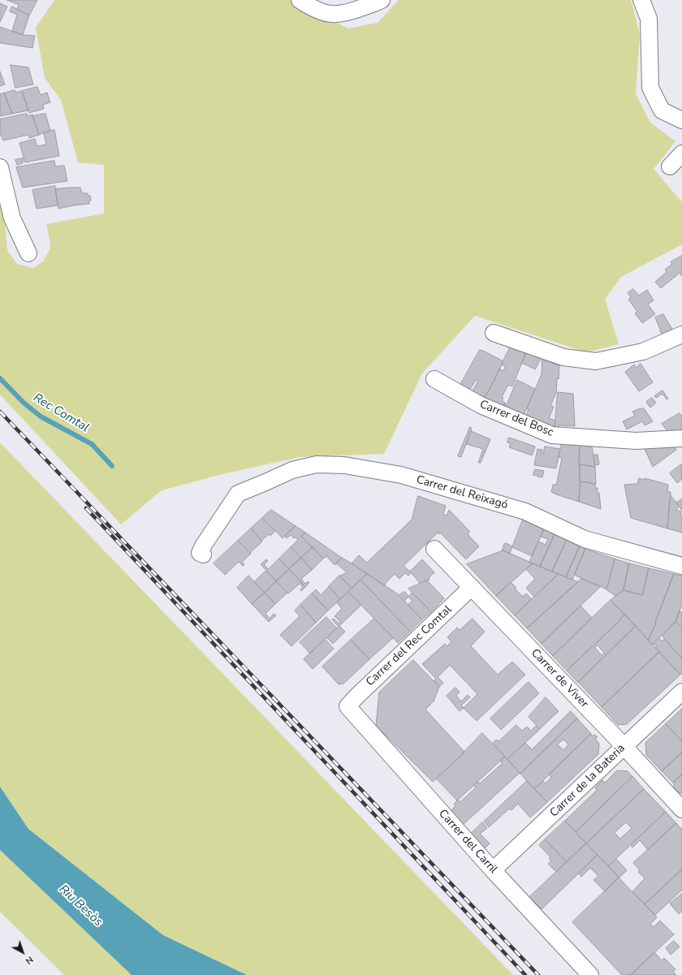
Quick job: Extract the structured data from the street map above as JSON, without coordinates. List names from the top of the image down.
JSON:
{
  "streets": {
    "street": [
      "Carrer del Bosc",
      "Carrer del Reixagó",
      "Carrer del Rec Comtal",
      "Carrer de Viver",
      "Carrer de la Bateria",
      "Carrer del Carril"
    ]
  },
  "crossings": [
    ["Carrer del Rec Comtal", "Carrer de Viver"],
    ["Carrer del Rec Comtal", "Carrer del Carril"],
    ["Carrer de Viver", "Carrer de la Bateria"],
    ["Carrer de la Bateria", "Carrer del Carril"]
  ],
  "water": ["Rec Comtal", "Riu Besòs"],
  "north": "bottom right"
}
